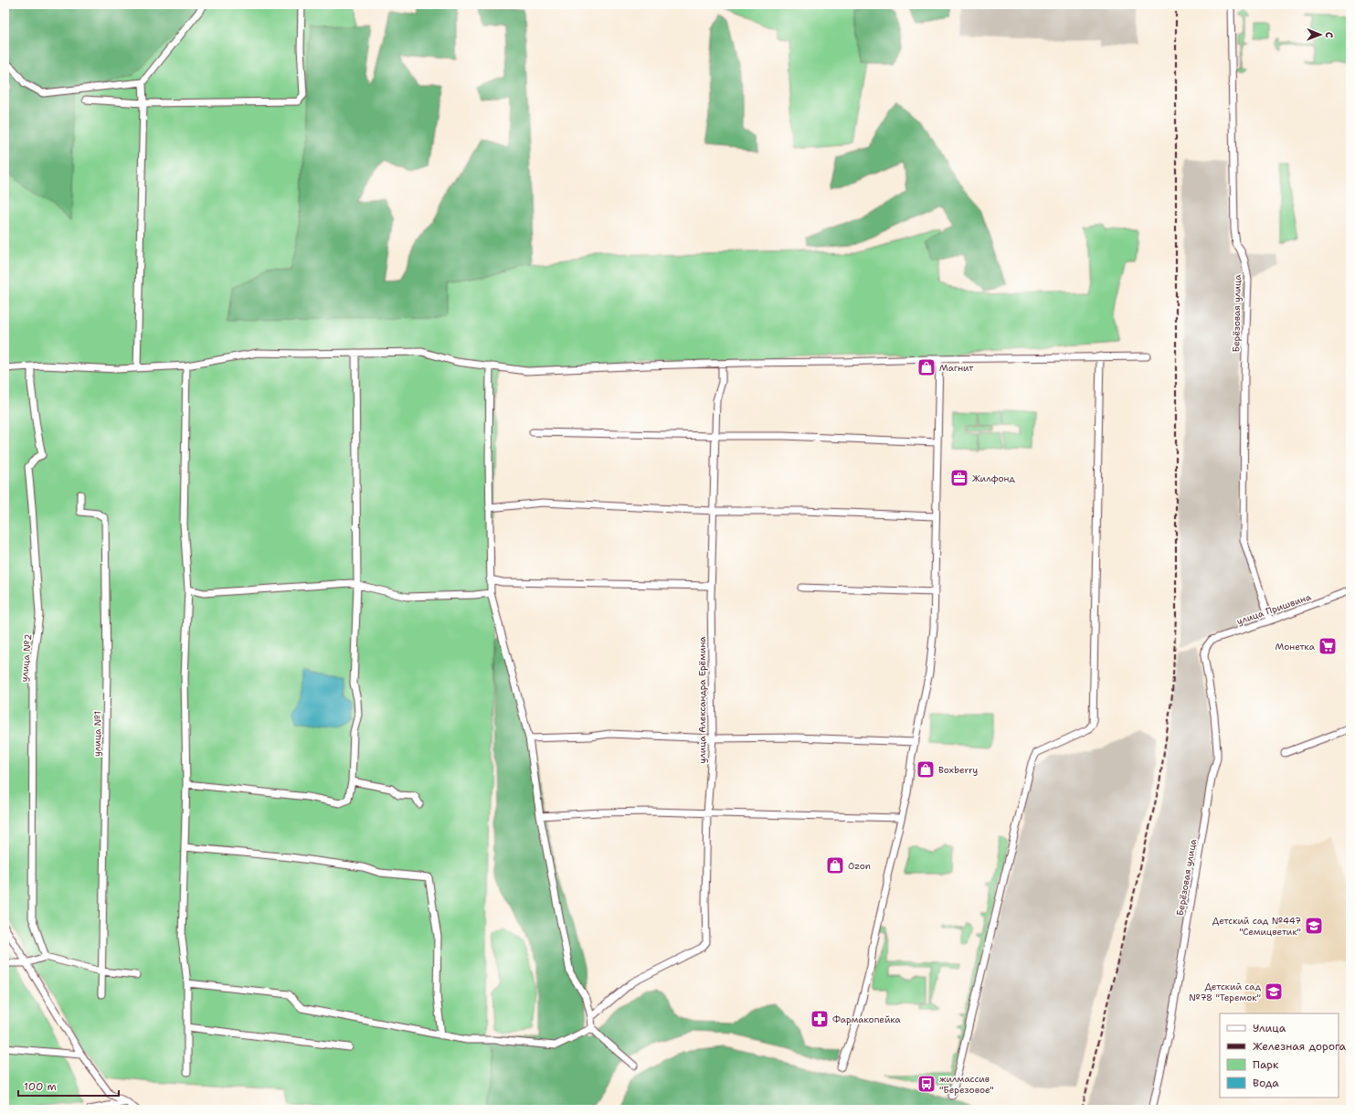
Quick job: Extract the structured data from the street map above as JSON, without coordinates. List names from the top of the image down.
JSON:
{
  "streets": {
    "street": [
      "Берёзовая улица",
      "улица Пришвина",
      "улица №2",
      "улица Александра Ерёмина",
      "улица №1"
    ]
  },
  "crossings": [
    ["Берёзовая улица", "улица Пришвина"]
  ],
  "places": {
    "shop": ["Магнит", "Boxberry", "Ozon"],
    "office": ["Жилфонд"],
    "supermarket": ["Монетка"],
    "school or university": ["Детский сад №447 \"Семицветик\"", "Детский сад №78 \"Теремок\""],
    "pharmacy": ["Фармакопейка"],
    "bus stop": ["жилмассив \"Березовое\""]
  },
  "legend": [
    "Улица",
    "Железная дорога",
    "Парк",
    "Вода"
  ],
  "scale_bar": "100 m",
  "north": "right"
}
